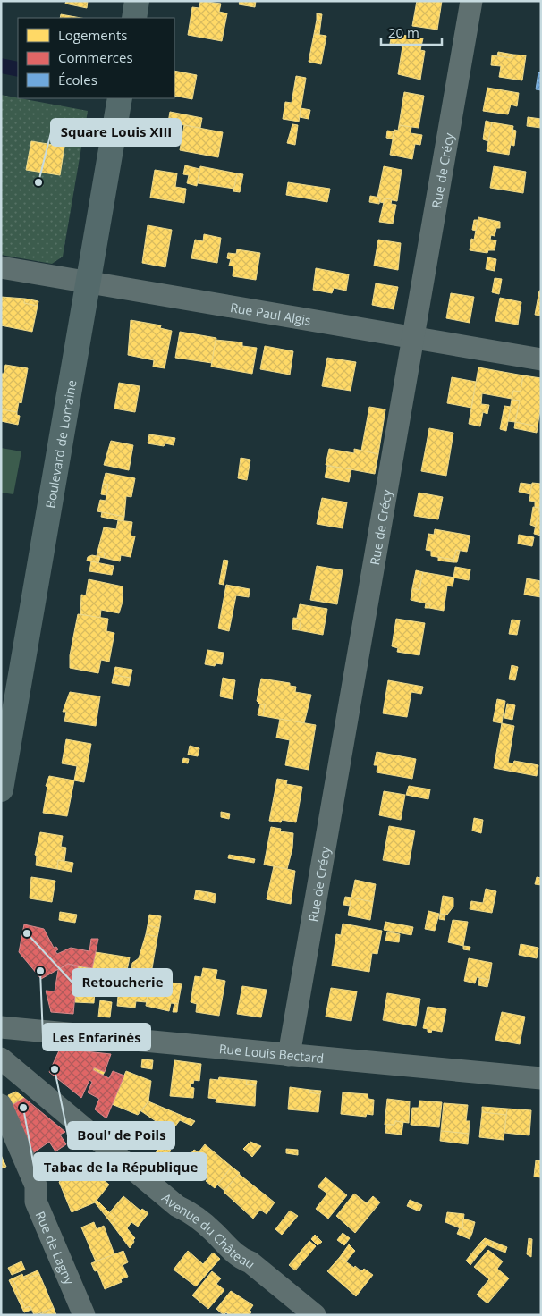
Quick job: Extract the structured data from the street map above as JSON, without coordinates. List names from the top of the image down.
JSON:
{
  "streets": {
    "main road": ["Boulevard de Lorraine"],
    "street": [
      "Rue de Crécy",
      "Rue Paul Algis",
      "Rue Louis Bectard",
      "Avenue du Château",
      "Rue de Lagny"
    ]
  },
  "crossings": [
    ["Rue de Crécy", "Rue Paul Algis"],
    ["Rue de Crécy", "Rue Louis Bectard"],
    ["Rue Paul Algis", "Boulevard de Lorraine"]
  ],
  "places": [
    "Square Louis XIII",
    "Retoucherie",
    "Les Enfarinés",
    "Boul' de Poils",
    "Tabac de la République"
  ],
  "legend": ["Logements", "Commerces", "Écoles"],
  "scale_bar": "20 m"
}
